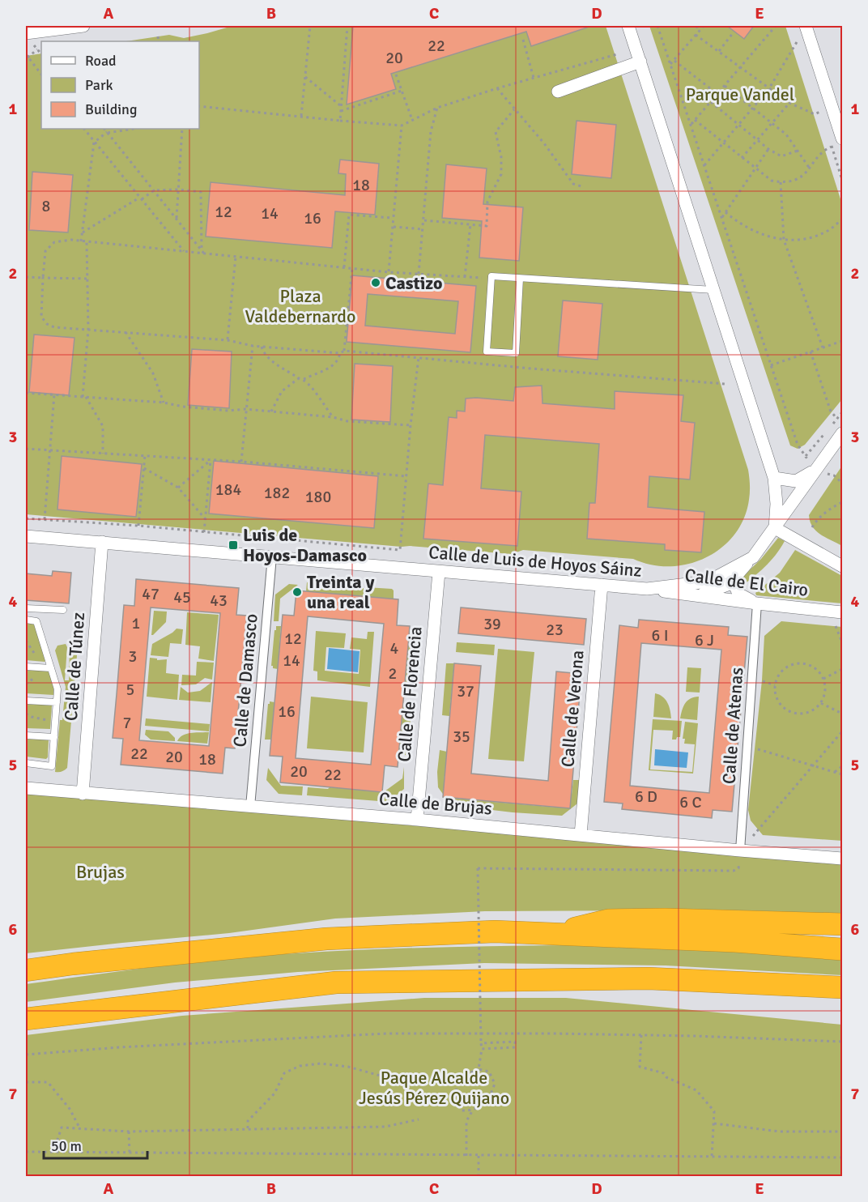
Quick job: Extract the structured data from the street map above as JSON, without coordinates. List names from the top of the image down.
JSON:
{
  "streets": {
    "street": [
      "Calle de Luis de Hoyos Sáinz",
      "Calle de El Cairo",
      "Calle de Túnez",
      "Calle de Damasco",
      "Calle de Florencia",
      "Calle de Verona",
      "Calle de Atenas",
      "Calle de Brujas"
    ]
  },
  "crossings": [
    ["Calle de Luis de Hoyos Sáinz", "Calle de El Cairo"],
    ["Calle de Luis de Hoyos Sáinz", "Calle de Túnez"],
    ["Calle de Luis de Hoyos Sáinz", "Calle de Damasco"],
    ["Calle de Luis de Hoyos Sáinz", "Calle de Florencia"],
    ["Calle de Luis de Hoyos Sáinz", "Calle de Verona"],
    ["Calle de El Cairo", "Calle de Atenas"],
    ["Calle de Túnez", "Calle de Brujas"],
    ["Calle de Damasco", "Calle de Brujas"],
    ["Calle de Florencia", "Calle de Brujas"],
    ["Calle de Verona", "Calle de Brujas"],
    ["Calle de Atenas", "Calle de Brujas"]
  ],
  "parks": [
    "Parque Vandel",
    "Plaza Valdebernardo",
    "Brujas",
    "Paque Alcalde Jesús Pérez Quijano"
  ],
  "places": {
    "other": ["Castizo", "Treinta y una real"],
    "transit": ["Luis de Hoyos-Damasco"]
  },
  "house_numbers": [
    "22",
    "20",
    "18",
    "8",
    "12",
    "14",
    "16",
    "184",
    "182",
    "180",
    "47",
    "45",
    "43",
    "1",
    "39",
    "23",
    "6 I",
    "12",
    "6 J",
    "4",
    "3",
    "14",
    "2",
    "5",
    "37",
    "16",
    "7",
    "35",
    "22",
    "20",
    "18",
    "20",
    "22",
    "6 D",
    "6 C"
  ],
  "legend": ["Road", "Park", "Building"],
  "scale_bar": "50 m",
  "grid": {
    "columns": [
      "A",
      "B",
      "C",
      "D",
      "E"
    ],
    "rows": [
      "1",
      "2",
      "3",
      "4",
      "5",
      "6",
      "7"
    ]
  }
}
